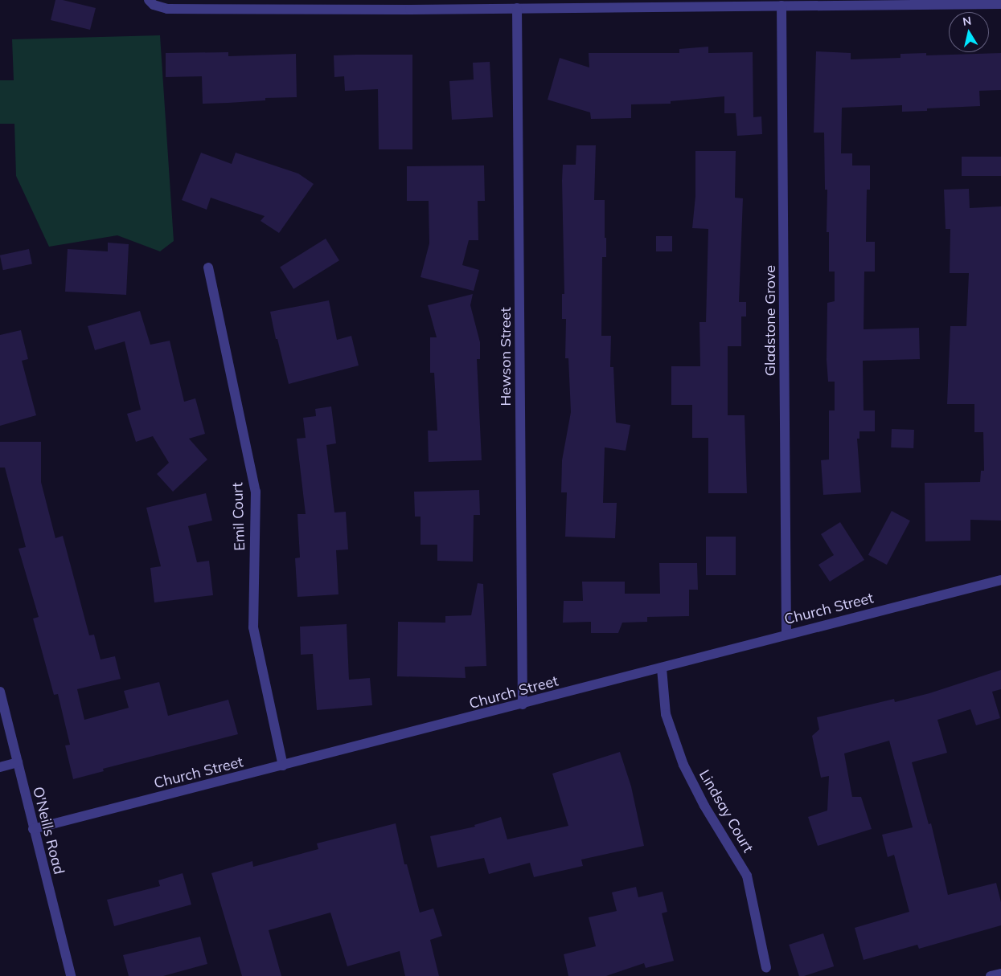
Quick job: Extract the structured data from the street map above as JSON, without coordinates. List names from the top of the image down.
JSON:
{
  "streets": {
    "street": [
      "Gladstone Grove",
      "Hewson Street",
      "Emil Court",
      "Church Street",
      "Lindsay Court",
      "O'Neills Road"
    ]
  },
  "crossings": [
    ["Gladstone Grove", "Church Street"],
    ["Hewson Street", "Church Street"],
    ["Emil Court", "Church Street"],
    ["Church Street", "Lindsay Court"],
    ["Church Street", "O'Neills Road"]
  ],
  "north": "top"
}
